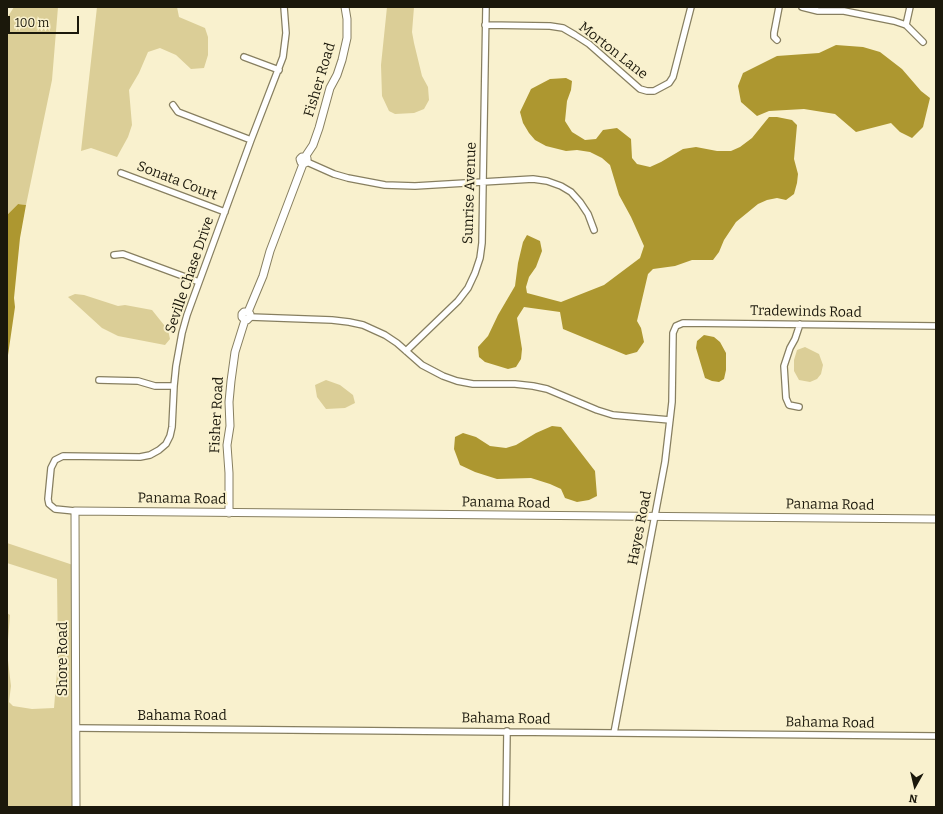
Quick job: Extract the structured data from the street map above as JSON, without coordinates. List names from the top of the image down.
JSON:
{
  "streets": {
    "street": [
      "Morton Lane",
      "Fisher Road",
      "Sonata Court",
      "Sunrise Avenue",
      "Seville Chase Drive",
      "Tradewinds Road",
      "Panama Road",
      "Hayes Road",
      "Shore Road",
      "Bahama Road"
    ]
  },
  "crossings": [
    ["Morton Lane", "Sunrise Avenue"],
    ["Fisher Road", "Panama Road"],
    ["Sonata Court", "Seville Chase Drive"],
    ["Seville Chase Drive", "Panama Road"],
    ["Seville Chase Drive", "Shore Road"],
    ["Tradewinds Road", "Hayes Road"],
    ["Panama Road", "Hayes Road"],
    ["Panama Road", "Shore Road"],
    ["Hayes Road", "Bahama Road"],
    ["Shore Road", "Bahama Road"]
  ],
  "scale_bar": "100 m",
  "north": "bottom"
}
